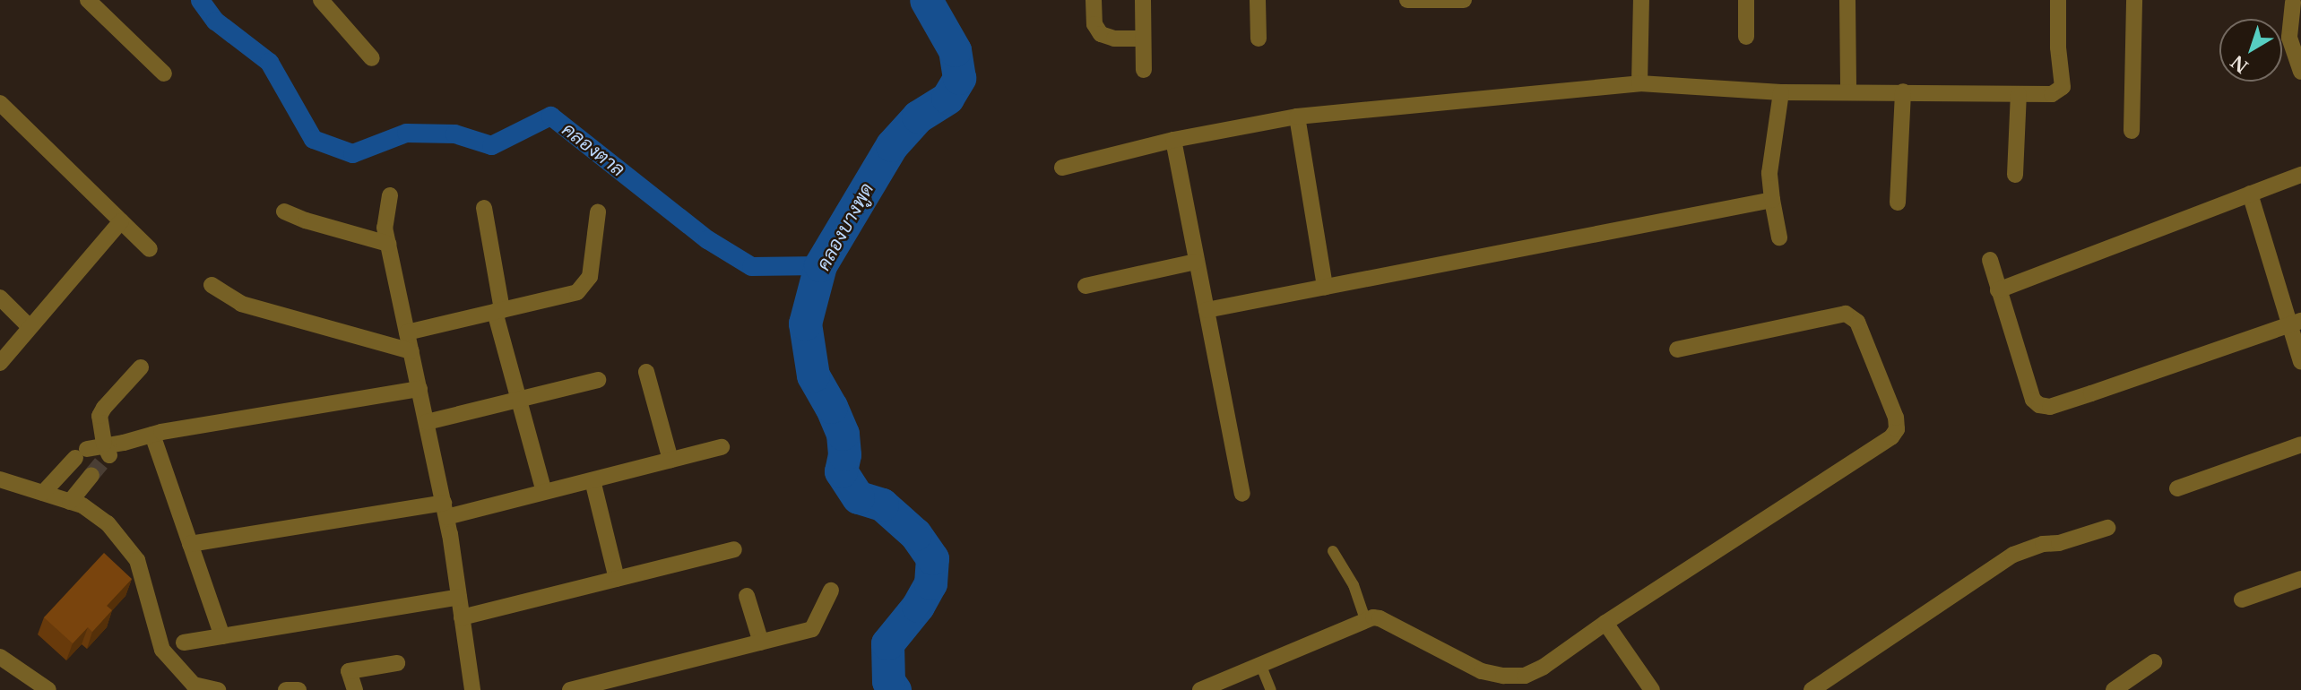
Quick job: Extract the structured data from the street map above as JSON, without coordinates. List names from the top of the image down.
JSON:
{
  "water": ["คลองตาล", "คลองบางพูด"],
  "north": "bottom left"
}
